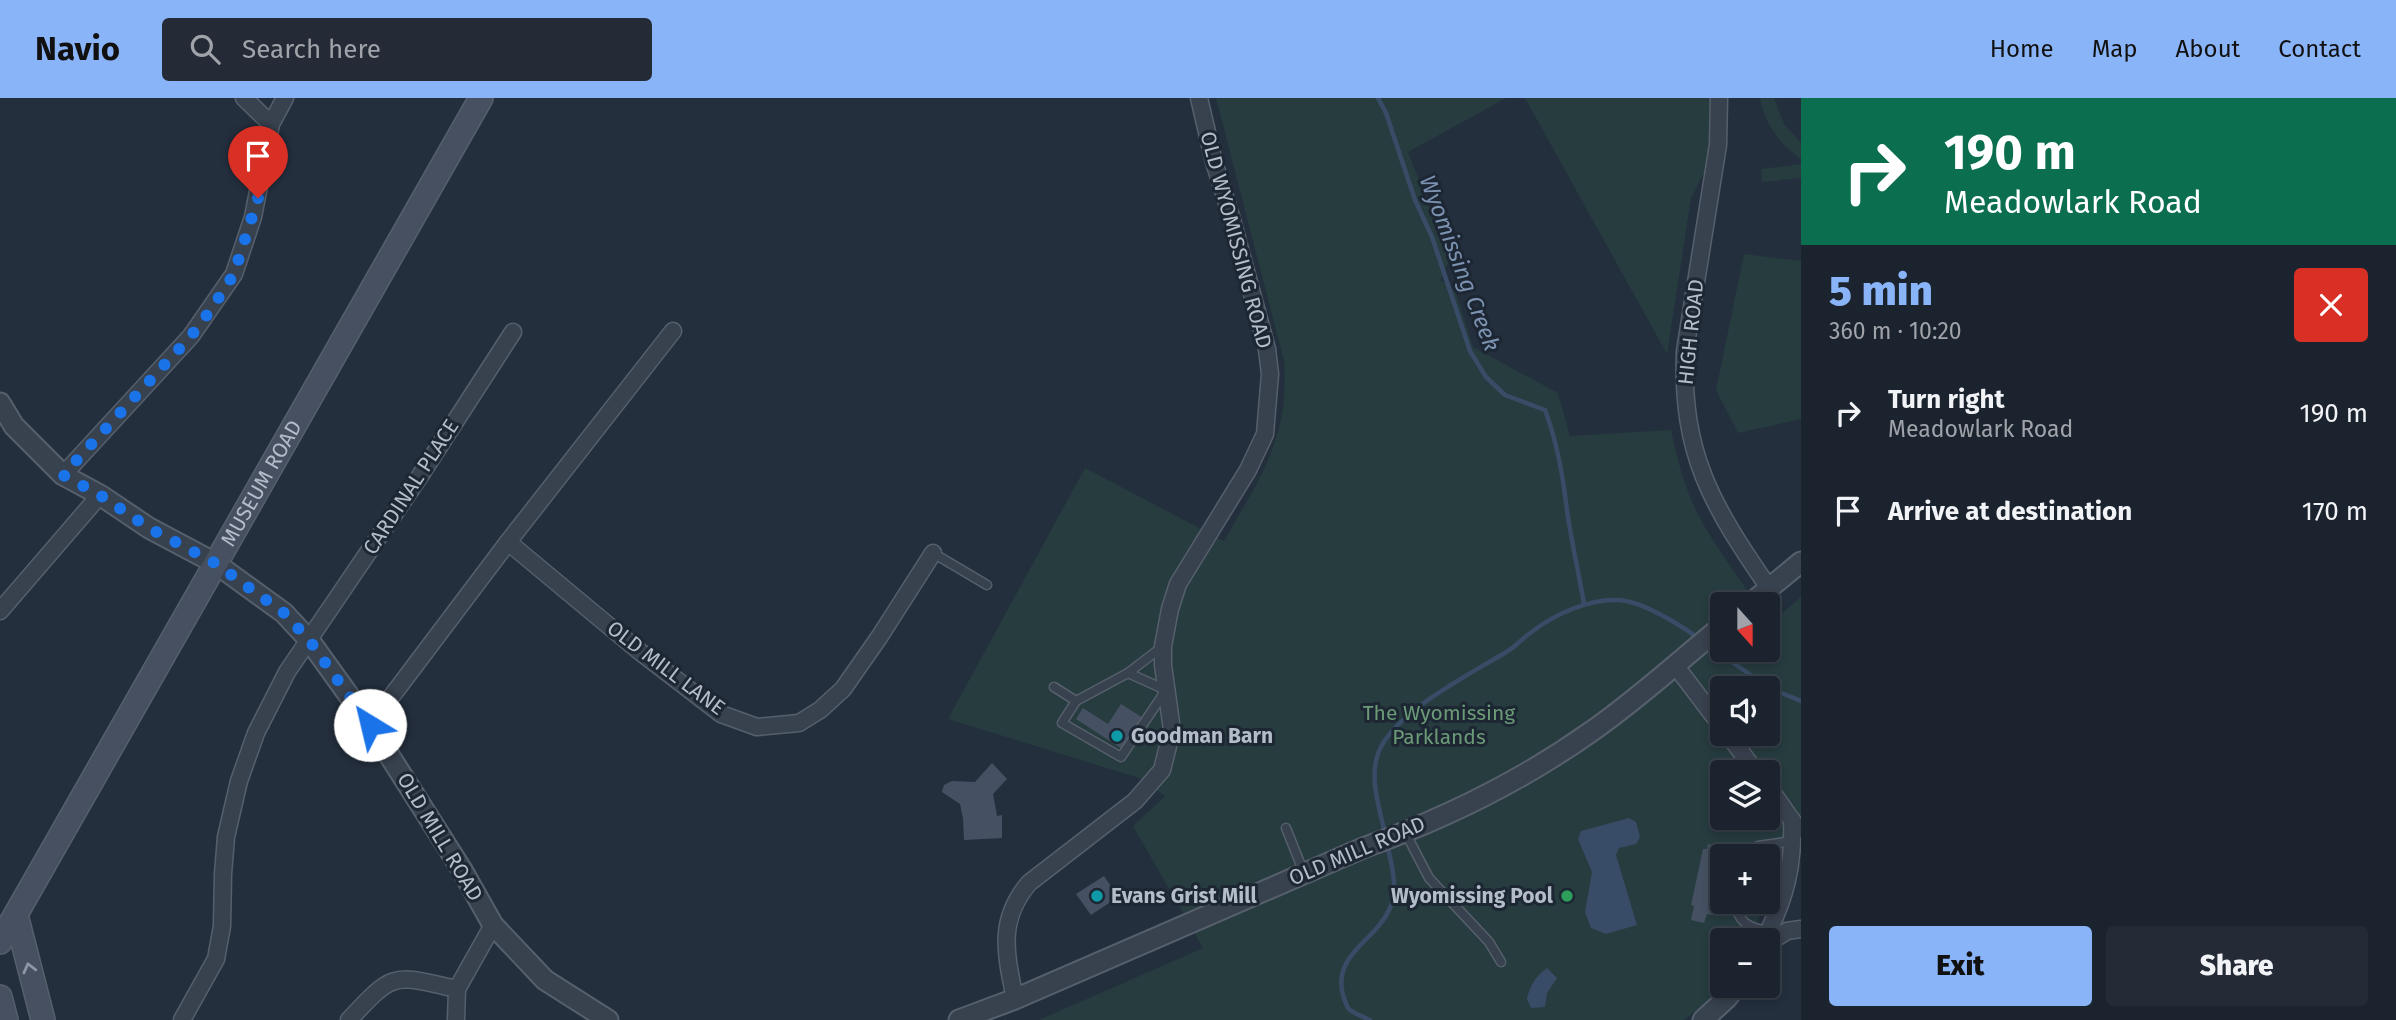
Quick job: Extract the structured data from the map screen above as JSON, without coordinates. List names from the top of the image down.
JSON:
{
  "streets": {
    "main road": ["MUSEUM ROAD"],
    "street": [
      "OLD WYOMISSING ROAD",
      "HIGH ROAD",
      "CARDINAL PLACE",
      "OLD MILL LANE",
      "OLD MILL ROAD"
    ]
  },
  "crossings": [
    ["OLD WYOMISSING ROAD", "OLD MILL ROAD"],
    ["MUSEUM ROAD", "OLD MILL ROAD"],
    ["CARDINAL PLACE", "OLD MILL ROAD"]
  ],
  "water": ["Wyomissing Creek"],
  "parks": ["The Wyomissing Parklands"],
  "places": ["Goodman Barn", "Evans Grist Mill", "Wyomissing Pool"],
  "north": "bottom",
  "page": {
    "header": "Navio",
    "search": "Search here",
    "nav": [
      "Home",
      "Map",
      "About",
      "Contact"
    ],
    "turn": ["190 m", "Meadowlark Road"],
    "heading": ["5 min", "360 m · 10:20"],
    "list": [
      {
        "name": "Turn right",
        "note": "Meadowlark Road",
        "value": "190 m"
      },
      {
        "name": "Arrive at destination",
        "value": "170 m"
      }
    ],
    "map_buttons": ["+", "−"],
    "buttons": ["Exit", "Share"]
  }
}
